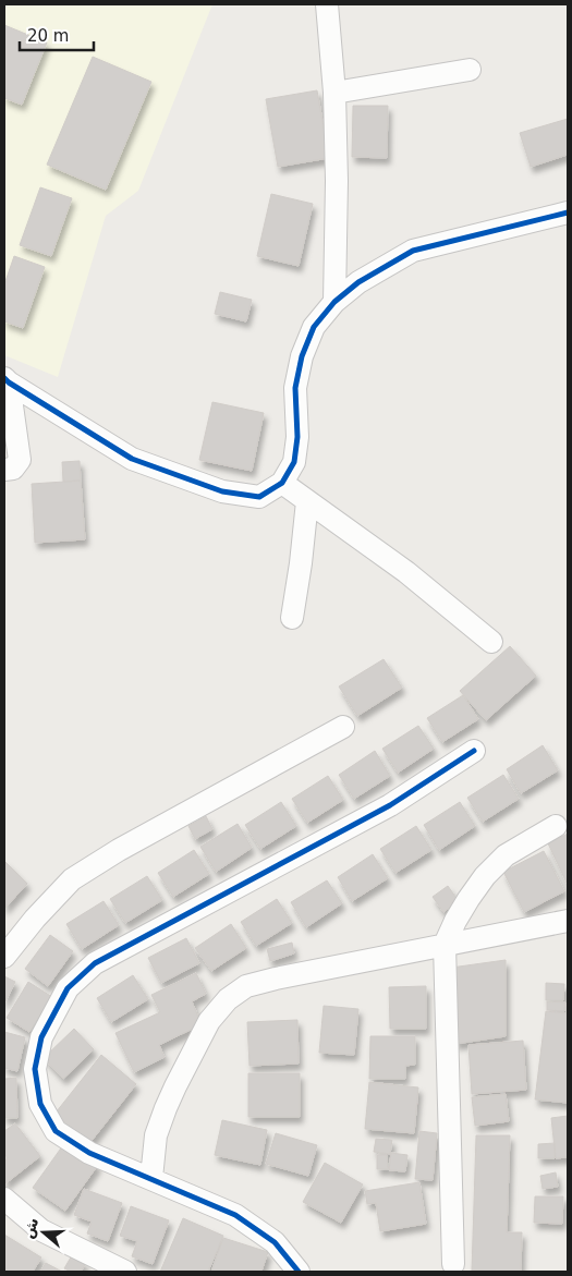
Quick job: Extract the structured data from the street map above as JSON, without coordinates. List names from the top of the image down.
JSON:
{
  "scale_bar": "20 m",
  "north": "left"
}
